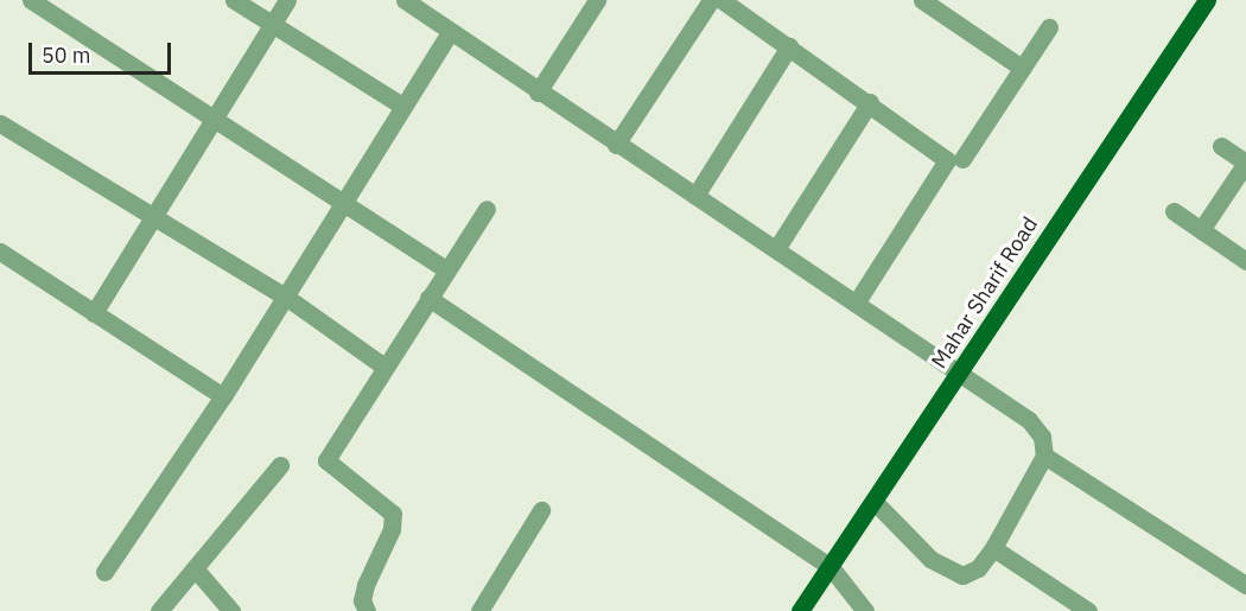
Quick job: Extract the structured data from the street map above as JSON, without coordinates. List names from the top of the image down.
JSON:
{
  "streets": {
    "main road": ["Mahar Sharif Road"]
  },
  "scale_bar": "50 m"
}
